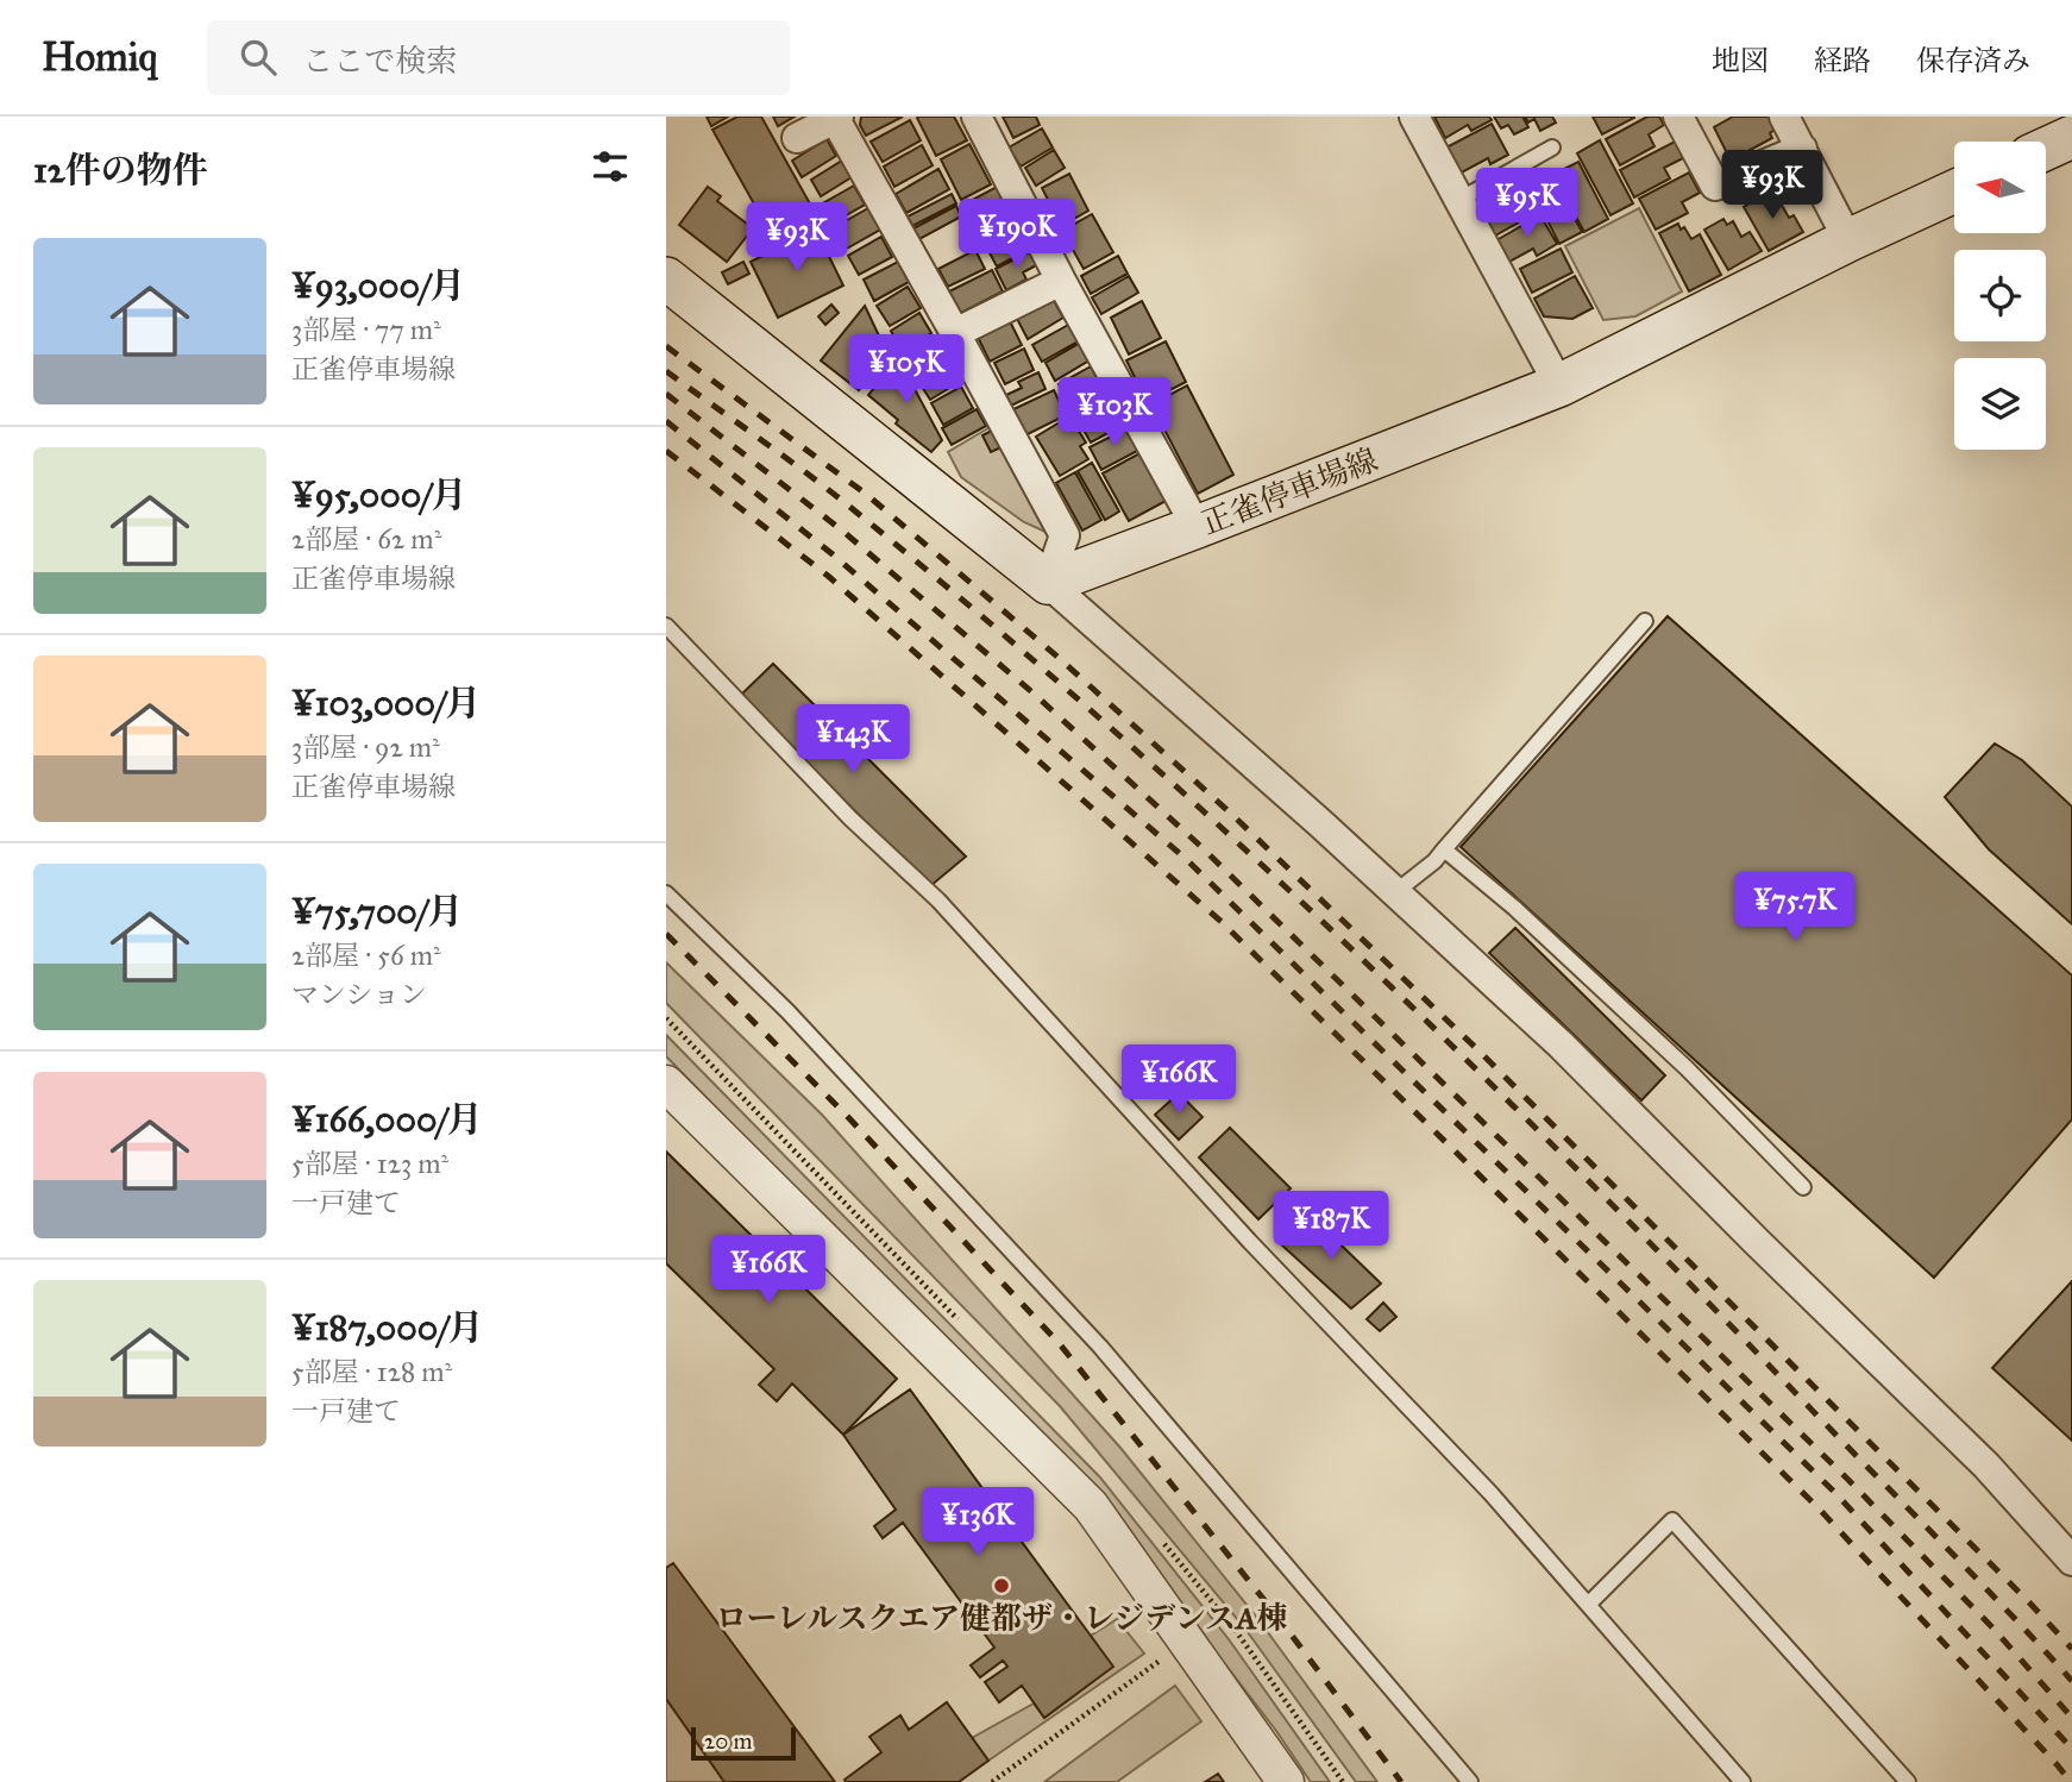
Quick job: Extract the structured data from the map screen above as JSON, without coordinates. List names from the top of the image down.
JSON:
{
  "streets": {
    "main road": ["正雀停車場線"]
  },
  "places": ["ローレルスクエア健都ザ・レジデンスA棟"],
  "scale_bar": "20 m",
  "north": "left",
  "page": {
    "header": "Homiq",
    "search": "ここで検索",
    "nav": ["地図", "経路", "保存済み"],
    "heading": "12件の物件",
    "price": [
      "¥93K",
      "¥95K",
      "¥190K",
      "¥93K",
      "¥105K",
      "¥103K",
      "¥143K",
      "¥75.7K",
      "¥166K",
      "¥187K",
      "¥166K",
      "¥136K"
    ],
    "list": [
      {
        "name": "¥93,000/月",
        "note": "3部屋 · 77 m² · 正雀停車場線"
      },
      {
        "name": "¥95,000/月",
        "note": "2部屋 · 62 m² · 正雀停車場線"
      },
      {
        "name": "¥103,000/月",
        "note": "3部屋 · 92 m² · 正雀停車場線"
      },
      {
        "name": "¥75,700/月",
        "note": "2部屋 · 56 m² · マンション"
      },
      {
        "name": "¥166,000/月",
        "note": "5部屋 · 123 m² · 一戸建て"
      },
      {
        "name": "¥187,000/月",
        "note": "5部屋 · 128 m² · 一戸建て"
      }
    ],
    "scale": "20 m"
  }
}
